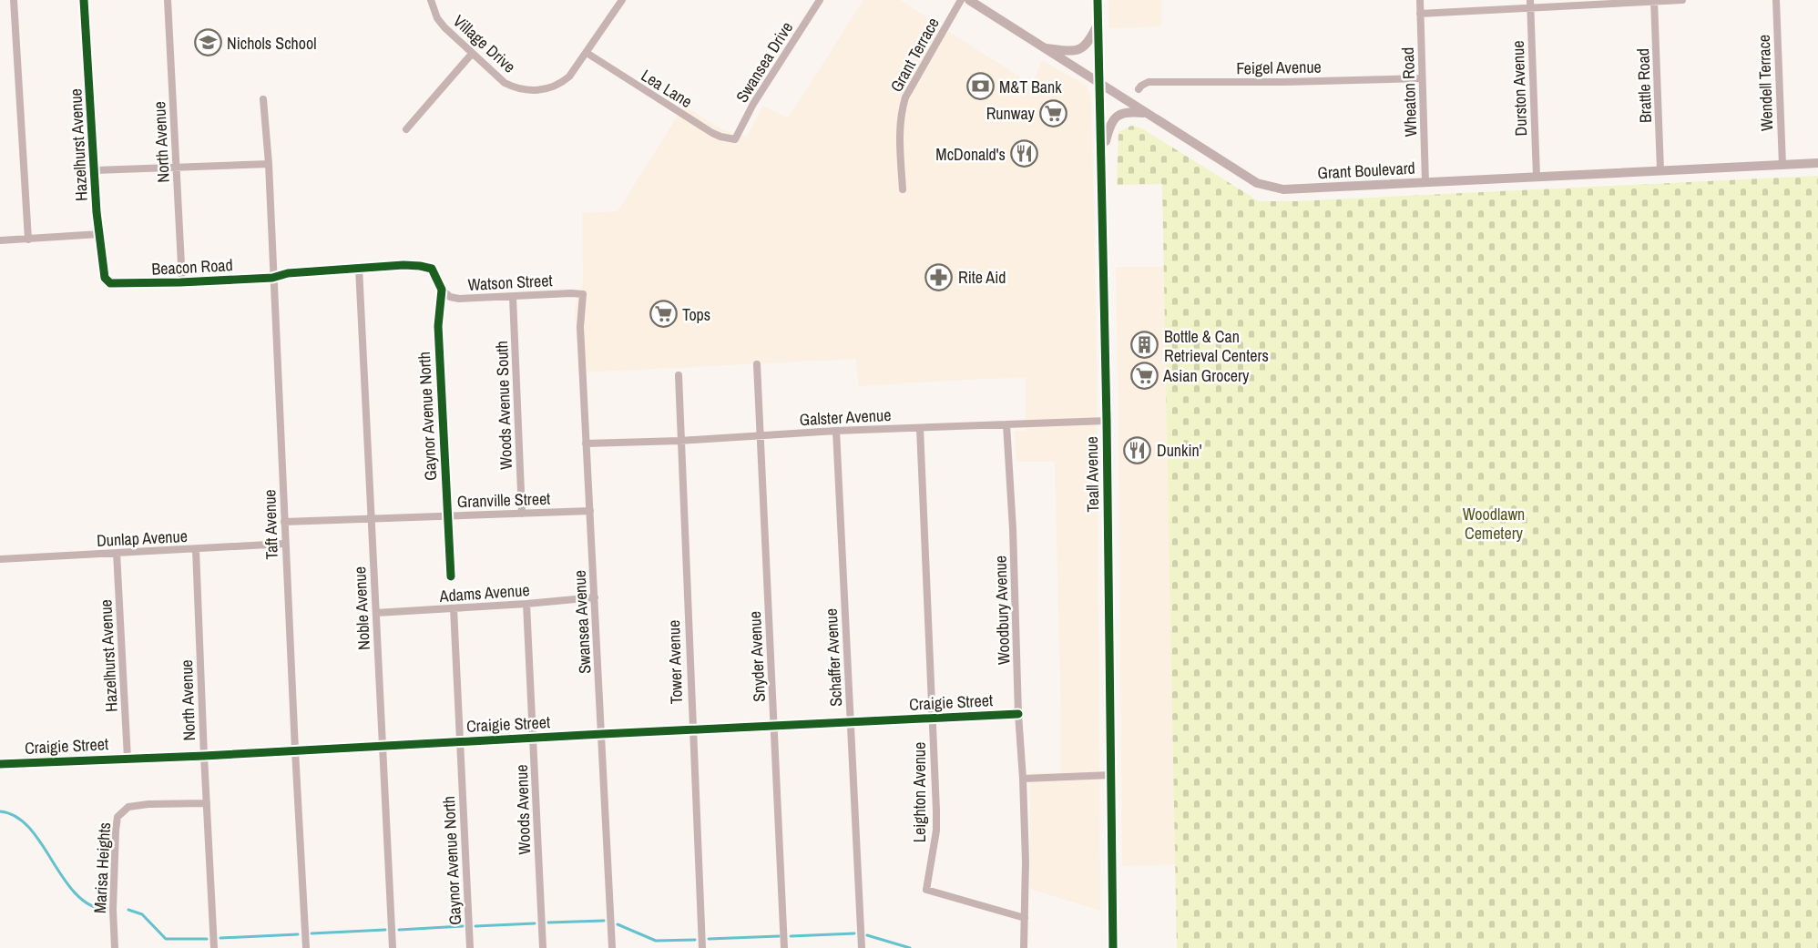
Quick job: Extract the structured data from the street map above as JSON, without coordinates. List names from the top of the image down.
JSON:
{
  "streets": {
    "street": [
      "Village Drive",
      "Grant Terrace",
      "Swansea Drive",
      "Feigel Avenue",
      "Wendell Terrace",
      "Brattle Road",
      "Lea Lane",
      "Durston Avenue",
      "Wheaton Road",
      "North Avenue",
      "Hazelhurst Avenue",
      "Grant Boulevard",
      "Beacon Road",
      "Watson Street",
      "Woods Avenue South",
      "Gaynor Avenue North",
      "Galster Avenue",
      "Teall Avenue",
      "Granville Street",
      "Taft Avenue",
      "Dunlap Avenue",
      "Adams Avenue",
      "Noble Avenue",
      "Woodbury Avenue",
      "Swansea Avenue",
      "Snyder Avenue",
      "Schaffer Avenue",
      "Tower Avenue",
      "Craigie Street",
      "Leighton Avenue",
      "Woods Avenue",
      "Marisa Heights"
    ]
  },
  "crossings": [
    ["Village Drive", "Lea Lane"],
    ["Swansea Drive", "Lea Lane"],
    ["Feigel Avenue", "Wheaton Road"],
    ["Wendell Terrace", "Grant Boulevard"],
    ["Brattle Road", "Grant Boulevard"],
    ["Durston Avenue", "Grant Boulevard"],
    ["Wheaton Road", "Grant Boulevard"],
    ["North Avenue", "Beacon Road"],
    ["North Avenue", "Dunlap Avenue"],
    ["North Avenue", "Craigie Street"],
    ["North Avenue", "Marisa Heights"],
    ["Hazelhurst Avenue", "Beacon Road"],
    ["Hazelhurst Avenue", "Dunlap Avenue"],
    ["Hazelhurst Avenue", "Craigie Street"],
    ["Grant Boulevard", "Teall Avenue"],
    ["Beacon Road", "Watson Street"],
    ["Beacon Road", "Gaynor Avenue North"],
    ["Beacon Road", "Taft Avenue"],
    ["Beacon Road", "Noble Avenue"],
    ["Watson Street", "Woods Avenue South"],
    ["Watson Street", "Gaynor Avenue North"],
    ["Watson Street", "Swansea Avenue"],
    ["Woods Avenue South", "Granville Street"],
    ["Gaynor Avenue North", "Granville Street"],
    ["Gaynor Avenue North", "Adams Avenue"],
    ["Gaynor Avenue North", "Craigie Street"],
    ["Galster Avenue", "Teall Avenue"],
    ["Galster Avenue", "Woodbury Avenue"],
    ["Galster Avenue", "Swansea Avenue"],
    ["Galster Avenue", "Snyder Avenue"],
    ["Galster Avenue", "Schaffer Avenue"],
    ["Galster Avenue", "Tower Avenue"],
    ["Galster Avenue", "Leighton Avenue"],
    ["Granville Street", "Taft Avenue"],
    ["Granville Street", "Noble Avenue"],
    ["Granville Street", "Swansea Avenue"],
    ["Taft Avenue", "Dunlap Avenue"],
    ["Taft Avenue", "Craigie Street"],
    ["Adams Avenue", "Noble Avenue"],
    ["Adams Avenue", "Swansea Avenue"],
    ["Adams Avenue", "Woods Avenue"],
    ["Noble Avenue", "Craigie Street"],
    ["Woodbury Avenue", "Craigie Street"],
    ["Woodbury Avenue", "Leighton Avenue"],
    ["Swansea Avenue", "Craigie Street"],
    ["Snyder Avenue", "Craigie Street"],
    ["Schaffer Avenue", "Craigie Street"],
    ["Tower Avenue", "Craigie Street"],
    ["Craigie Street", "Leighton Avenue"],
    ["Craigie Street", "Woods Avenue"]
  ],
  "parks": ["Woodlawn Cemetery"],
  "places": {
    "school or university": ["Nichols School"],
    "bank": ["M&T Bank"],
    "supermarket": ["Runway", "Tops", "Asian Grocery"],
    "restaurant": ["McDonald's", "Dunkin'"],
    "pharmacy": ["Rite Aid"],
    "building": ["Bottle & Can Retrieval Centers"]
  }
}
